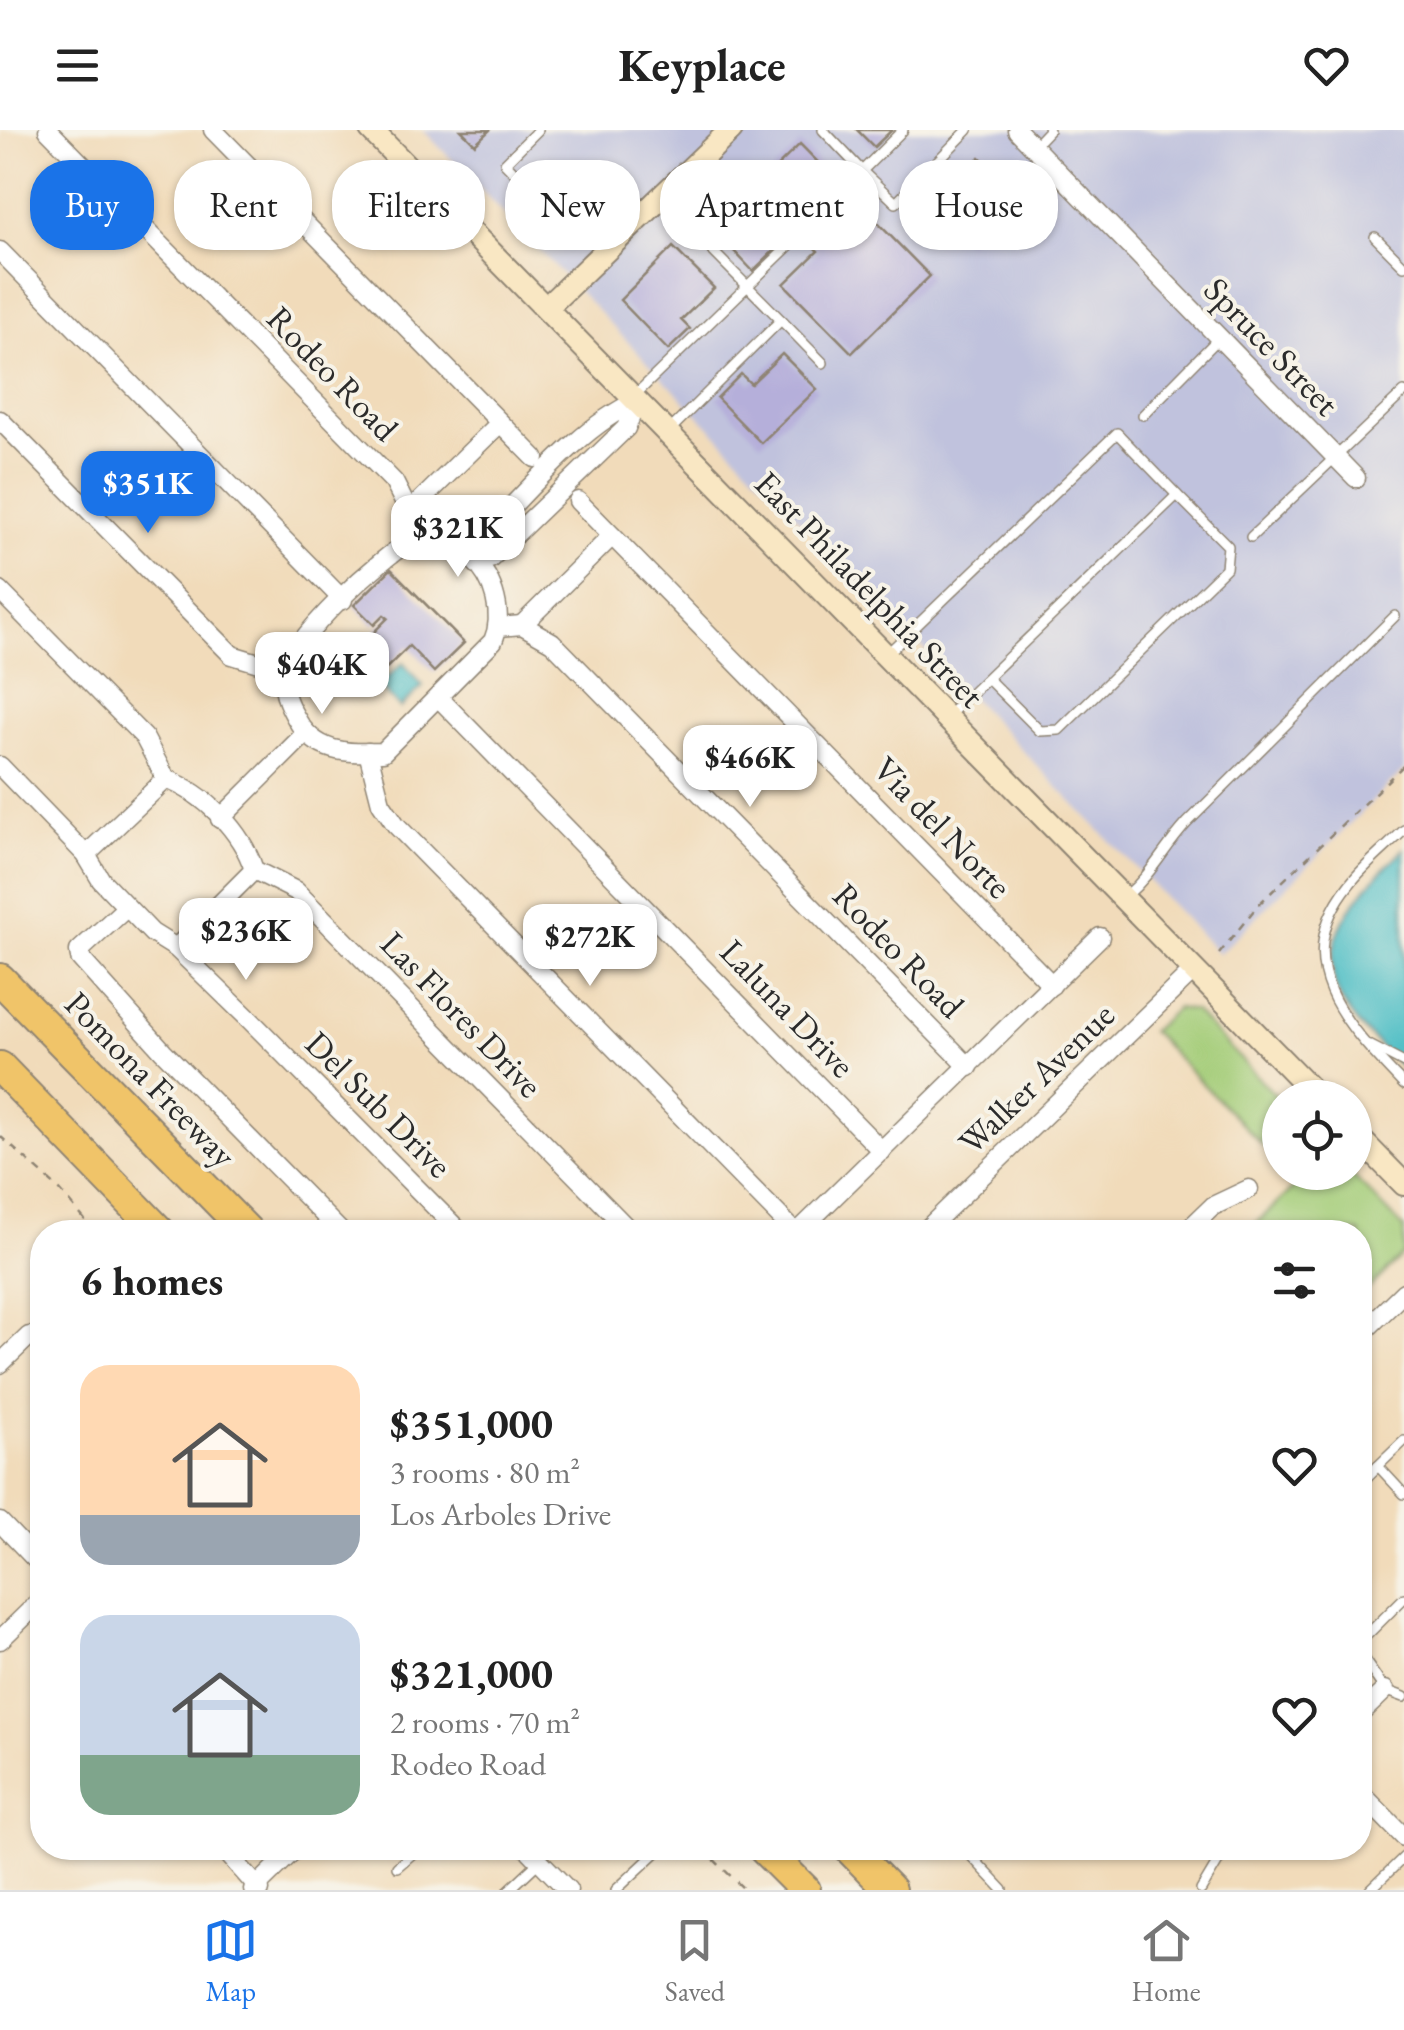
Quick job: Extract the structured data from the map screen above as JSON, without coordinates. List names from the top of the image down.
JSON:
{
  "streets": {
    "highway": ["Pomona Freeway"],
    "street": [
      "Spruce Street",
      "Rodeo Road",
      "East Philadelphia Street",
      "Via del Norte",
      "Laluna Drive",
      "Las Flores Drive",
      "Walker Avenue",
      "Del Sub Drive"
    ]
  },
  "crossings": [
    ["Rodeo Road", "Laluna Drive"],
    ["Rodeo Road", "Walker Avenue"],
    ["East Philadelphia Street", "Walker Avenue"],
    ["Via del Norte", "Walker Avenue"],
    ["Laluna Drive", "Walker Avenue"]
  ],
  "page": {
    "header": "Keyplace",
    "chip": [
      "Buy",
      "Rent",
      "Filters",
      "New",
      "Apartment",
      "House"
    ],
    "price": [
      "$351K",
      "$321K",
      "$404K",
      "$466K",
      "$236K",
      "$272K"
    ],
    "heading": "6 homes",
    "list": [
      {
        "name": "$351,000",
        "note": "3 rooms · 80 m² · Los Arboles Drive"
      },
      {
        "name": "$321,000",
        "note": "2 rooms · 70 m² · Rodeo Road"
      }
    ],
    "tabs": ["Map", "Saved", "Home"]
  }
}
